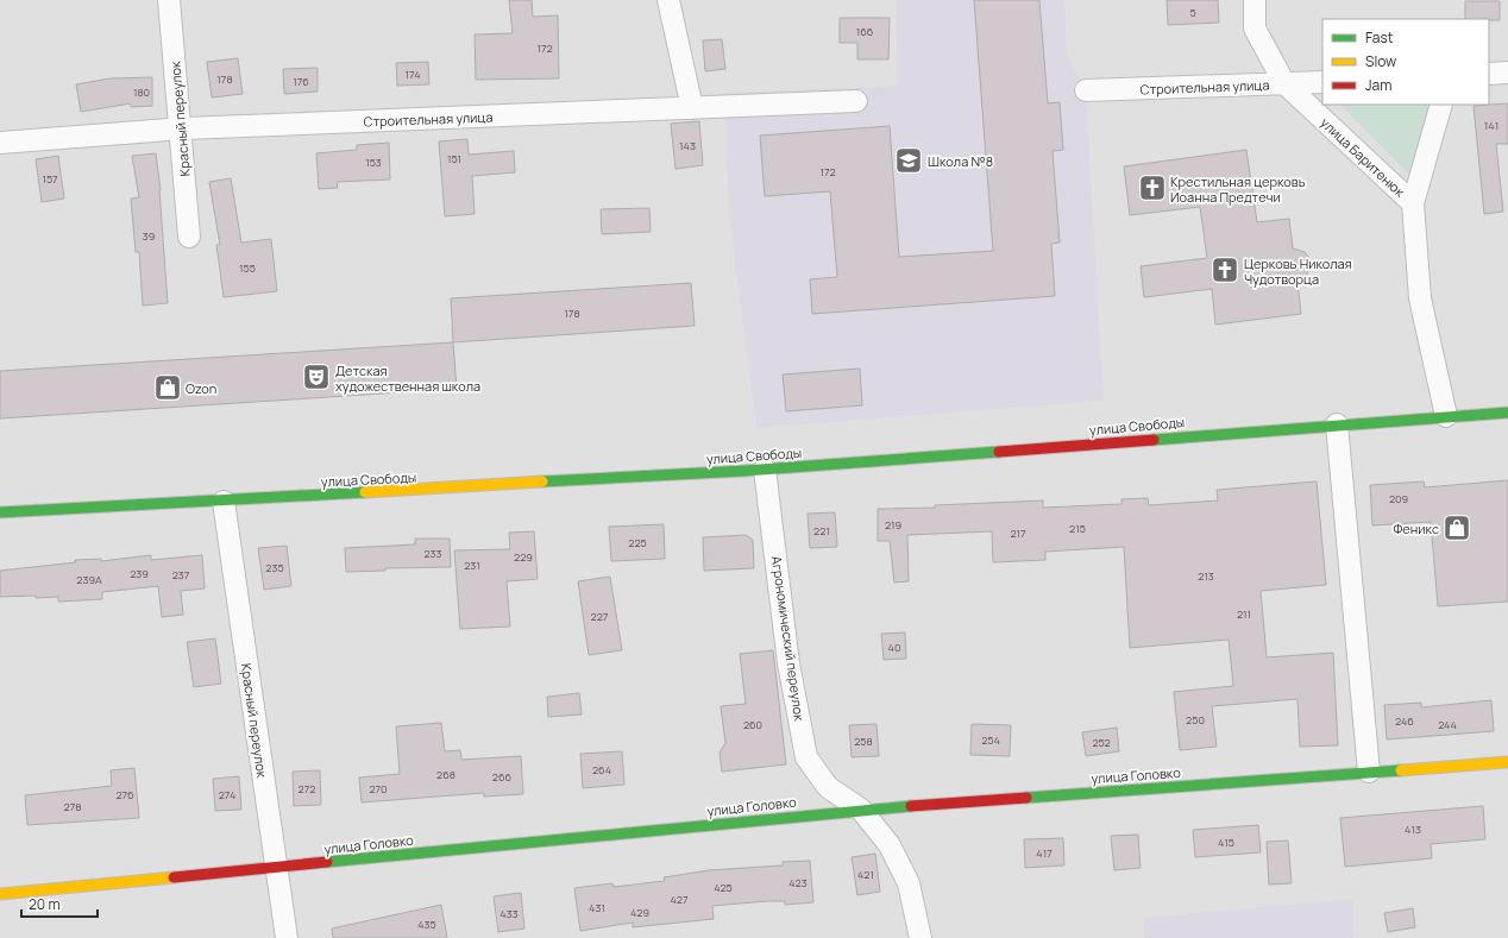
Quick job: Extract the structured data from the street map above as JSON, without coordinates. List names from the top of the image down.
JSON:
{
  "streets": {
    "street": [
      "Строительная улица",
      "Красный переулок",
      "улица Баритенюк",
      "улица Свободы",
      "Агрономический переулок",
      "улица Головко"
    ]
  },
  "crossings": [
    ["Строительная улица", "Красный переулок"],
    ["Строительная улица", "улица Баритенюк"],
    ["Красный переулок", "улица Свободы"],
    ["Красный переулок", "улица Головко"],
    ["улица Баритенюк", "улица Свободы"],
    ["улица Свободы", "Агрономический переулок"],
    ["Агрономический переулок", "улица Головко"]
  ],
  "places": {
    "school or university": ["Школа №8"],
    "church": ["Крестильная церковь Иоанна Предтечи", "Церковь Николая Чудотворца"],
    "theatre": ["Детская художественная школа"],
    "shop": ["Ozon", "Феникс"]
  },
  "house_numbers": [
    "5",
    "166",
    "172",
    "174",
    "178",
    "176",
    "180",
    "141",
    "143",
    "151",
    "153",
    "172",
    "157",
    "39",
    "155",
    "178",
    "209",
    "219",
    "215",
    "221",
    "217",
    "225",
    "233",
    "229",
    "231",
    "235",
    "239",
    "237",
    "213",
    "239А",
    "211",
    "227",
    "40",
    "250",
    "246",
    "260",
    "244",
    "254",
    "258",
    "252",
    "264",
    "268",
    "266",
    "272",
    "270",
    "276",
    "274",
    "278",
    "413",
    "415",
    "417",
    "421",
    "423",
    "425",
    "427",
    "431",
    "429",
    "433",
    "435"
  ],
  "legend": ["Fast", "Slow", "Jam"],
  "scale_bar": "20 m"
}
